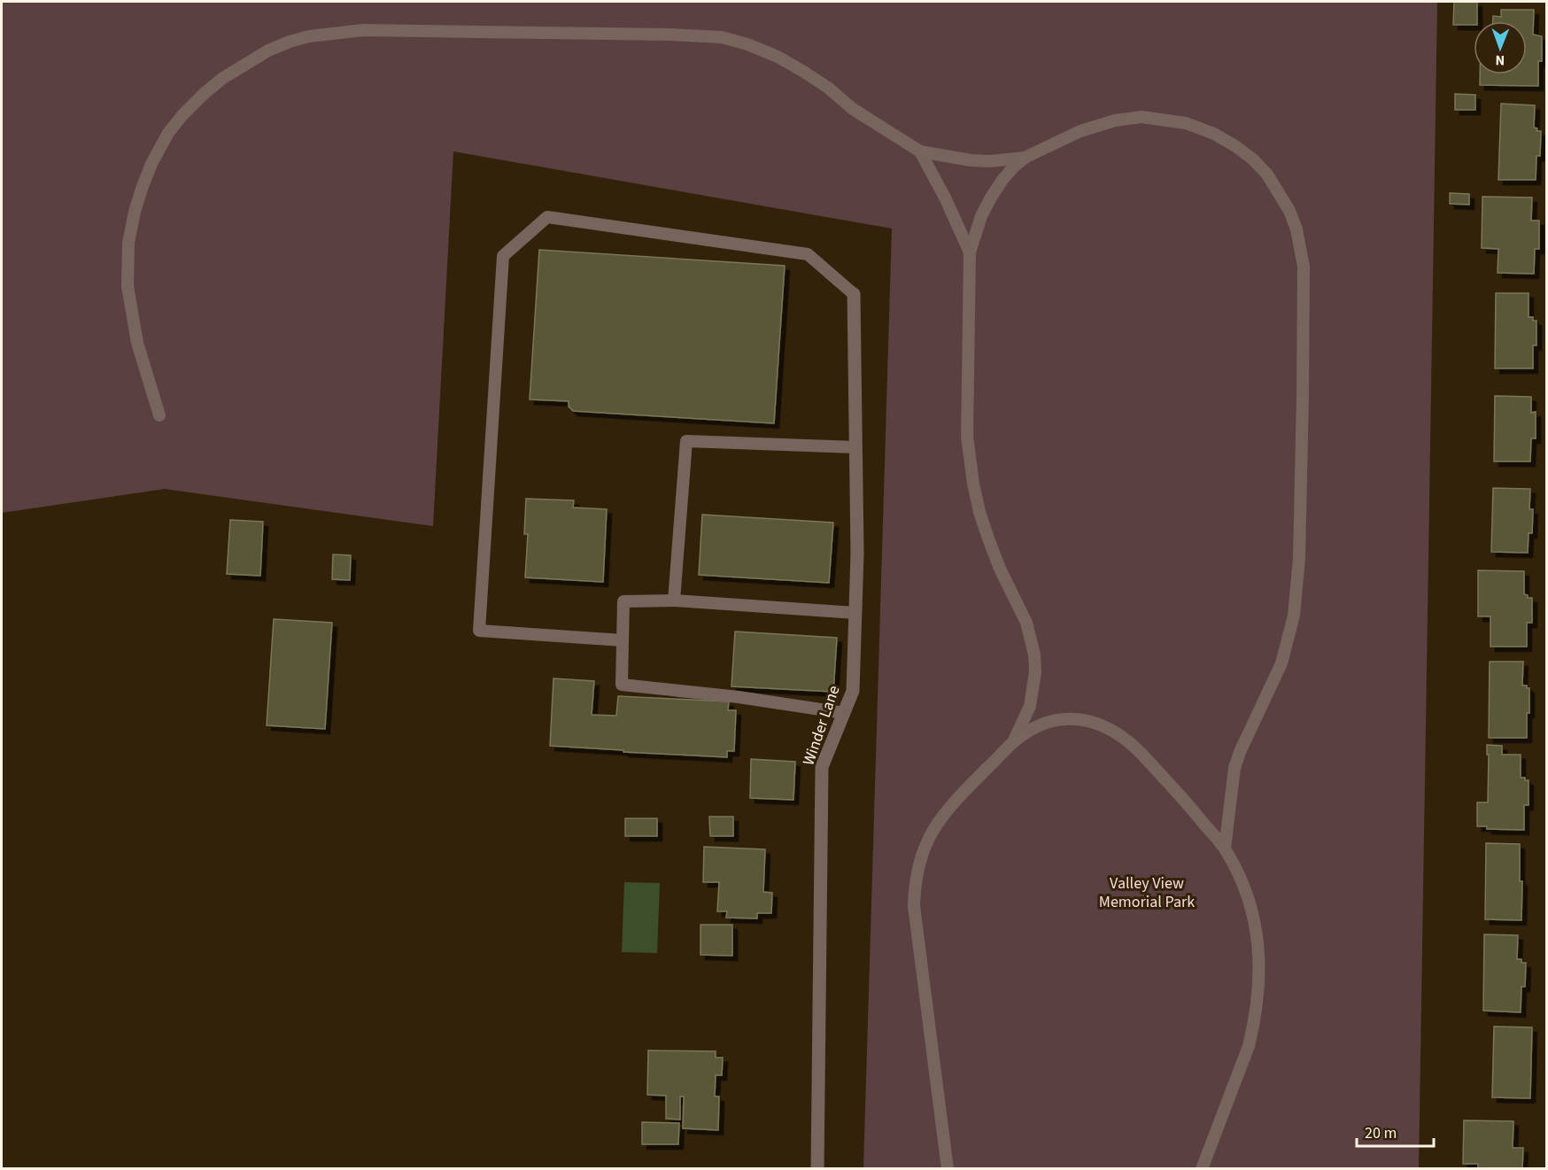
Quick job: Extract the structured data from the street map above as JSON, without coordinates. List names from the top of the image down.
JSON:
{
  "streets": {
    "street": ["Winder Lane"]
  },
  "parks": ["Valley View Memorial Park"],
  "scale_bar": "20 m",
  "north": "bottom"
}
